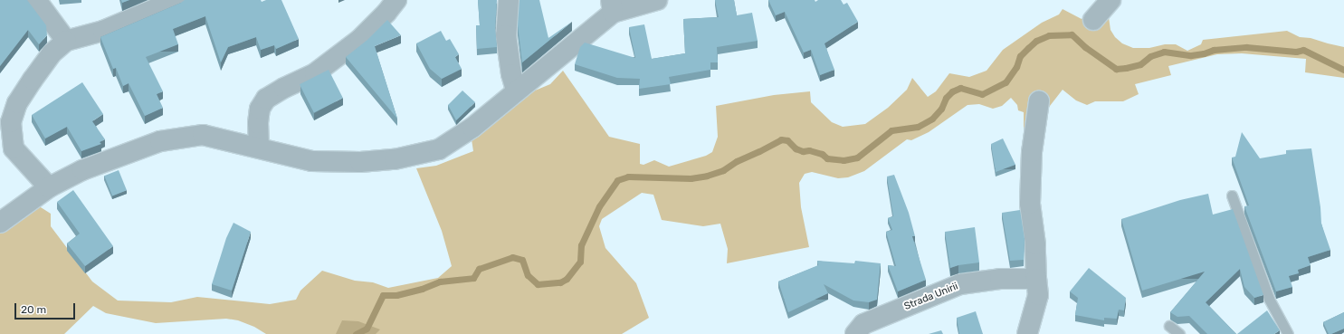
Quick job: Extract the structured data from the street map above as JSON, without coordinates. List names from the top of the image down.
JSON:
{
  "streets": {
    "street": ["Strada Unirii"]
  },
  "scale_bar": "20 m"
}
